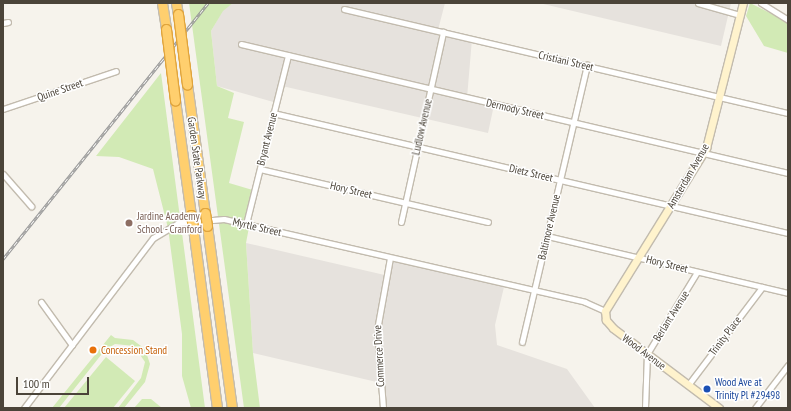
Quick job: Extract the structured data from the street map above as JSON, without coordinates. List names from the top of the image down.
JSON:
{
  "streets": {
    "highway": ["Garden State Parkway"],
    "main road": ["Amsterdam Avenue", "Wood Avenue"],
    "street": [
      "Cristiani Street",
      "Quine Street",
      "Dermody Street",
      "Ludlow Avenue",
      "Bryant Avenue",
      "Dietz Street",
      "Hory Street",
      "Myrtle Street",
      "Baltimore Avenue",
      "Berlant Avenue",
      "Trinity Place",
      "Commerce Drive"
    ]
  },
  "crossings": [
    ["Cristiani Street", "Ludlow Avenue"],
    ["Cristiani Street", "Amsterdam Avenue"],
    ["Cristiani Street", "Baltimore Avenue"],
    ["Dermody Street", "Ludlow Avenue"],
    ["Dermody Street", "Bryant Avenue"],
    ["Dermody Street", "Amsterdam Avenue"],
    ["Dermody Street", "Baltimore Avenue"],
    ["Ludlow Avenue", "Dietz Street"],
    ["Ludlow Avenue", "Hory Street"],
    ["Bryant Avenue", "Dietz Street"],
    ["Bryant Avenue", "Hory Street"],
    ["Bryant Avenue", "Myrtle Street"],
    ["Dietz Street", "Amsterdam Avenue"],
    ["Dietz Street", "Baltimore Avenue"],
    ["Amsterdam Avenue", "Hory Street"],
    ["Amsterdam Avenue", "Myrtle Street"],
    ["Amsterdam Avenue", "Wood Avenue"],
    ["Hory Street", "Baltimore Avenue"],
    ["Hory Street", "Berlant Avenue"],
    ["Hory Street", "Trinity Place"],
    ["Myrtle Street", "Baltimore Avenue"],
    ["Myrtle Street", "Wood Avenue"],
    ["Myrtle Street", "Commerce Drive"],
    ["Berlant Avenue", "Wood Avenue"],
    ["Trinity Place", "Wood Avenue"]
  ],
  "places": ["Jardine Academy School - Cranford", "Concession Stand", "Wood Ave at Trinity Pl #29498"],
  "scale_bar": "100 m"
}
